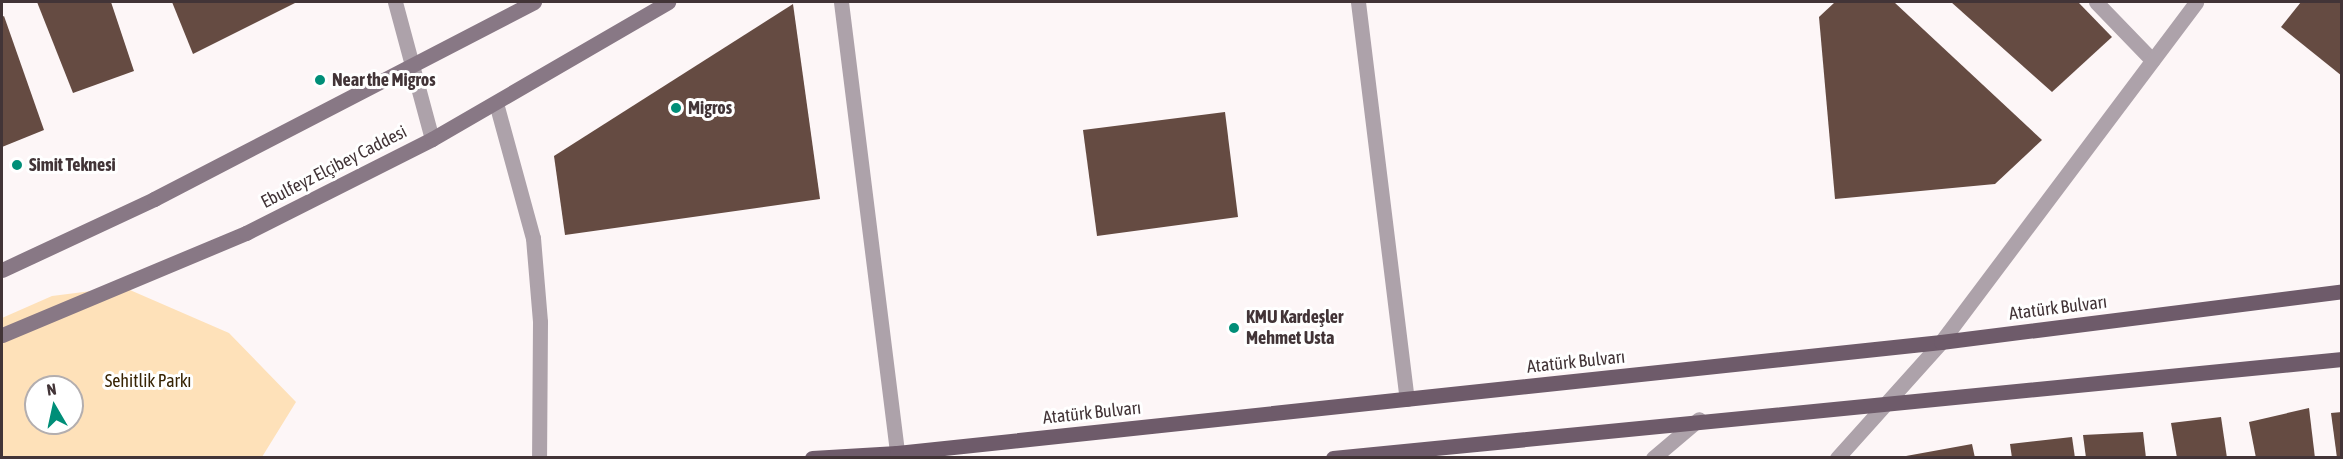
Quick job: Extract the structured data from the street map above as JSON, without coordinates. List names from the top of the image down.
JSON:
{
  "streets": {
    "main road": ["Ebulfeyz Elçibey Caddesi", "Atatürk Bulvarı"]
  },
  "parks": ["Sehitlik Parkı"],
  "places": [
    "Near the Migros",
    "Migros",
    "Simit Teknesi",
    "KMU Kardeşler Mehmet Usta"
  ],
  "north": "top"
}
